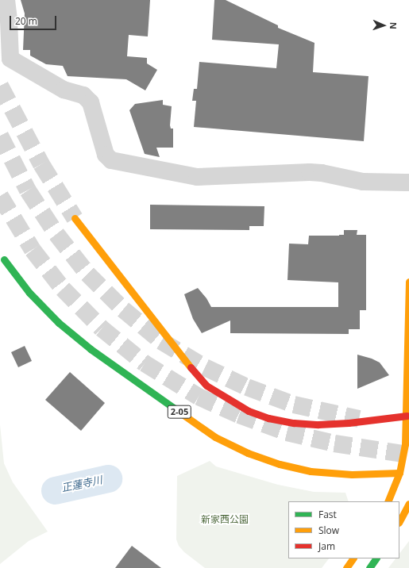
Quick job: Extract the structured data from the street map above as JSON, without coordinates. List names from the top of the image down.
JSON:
{
  "streets": {
    "main road": ["2-05"]
  },
  "water": ["正蓮寺川"],
  "parks": ["新家西公園"],
  "legend": ["Fast", "Slow", "Jam"],
  "scale_bar": "20 m",
  "north": "right"
}
